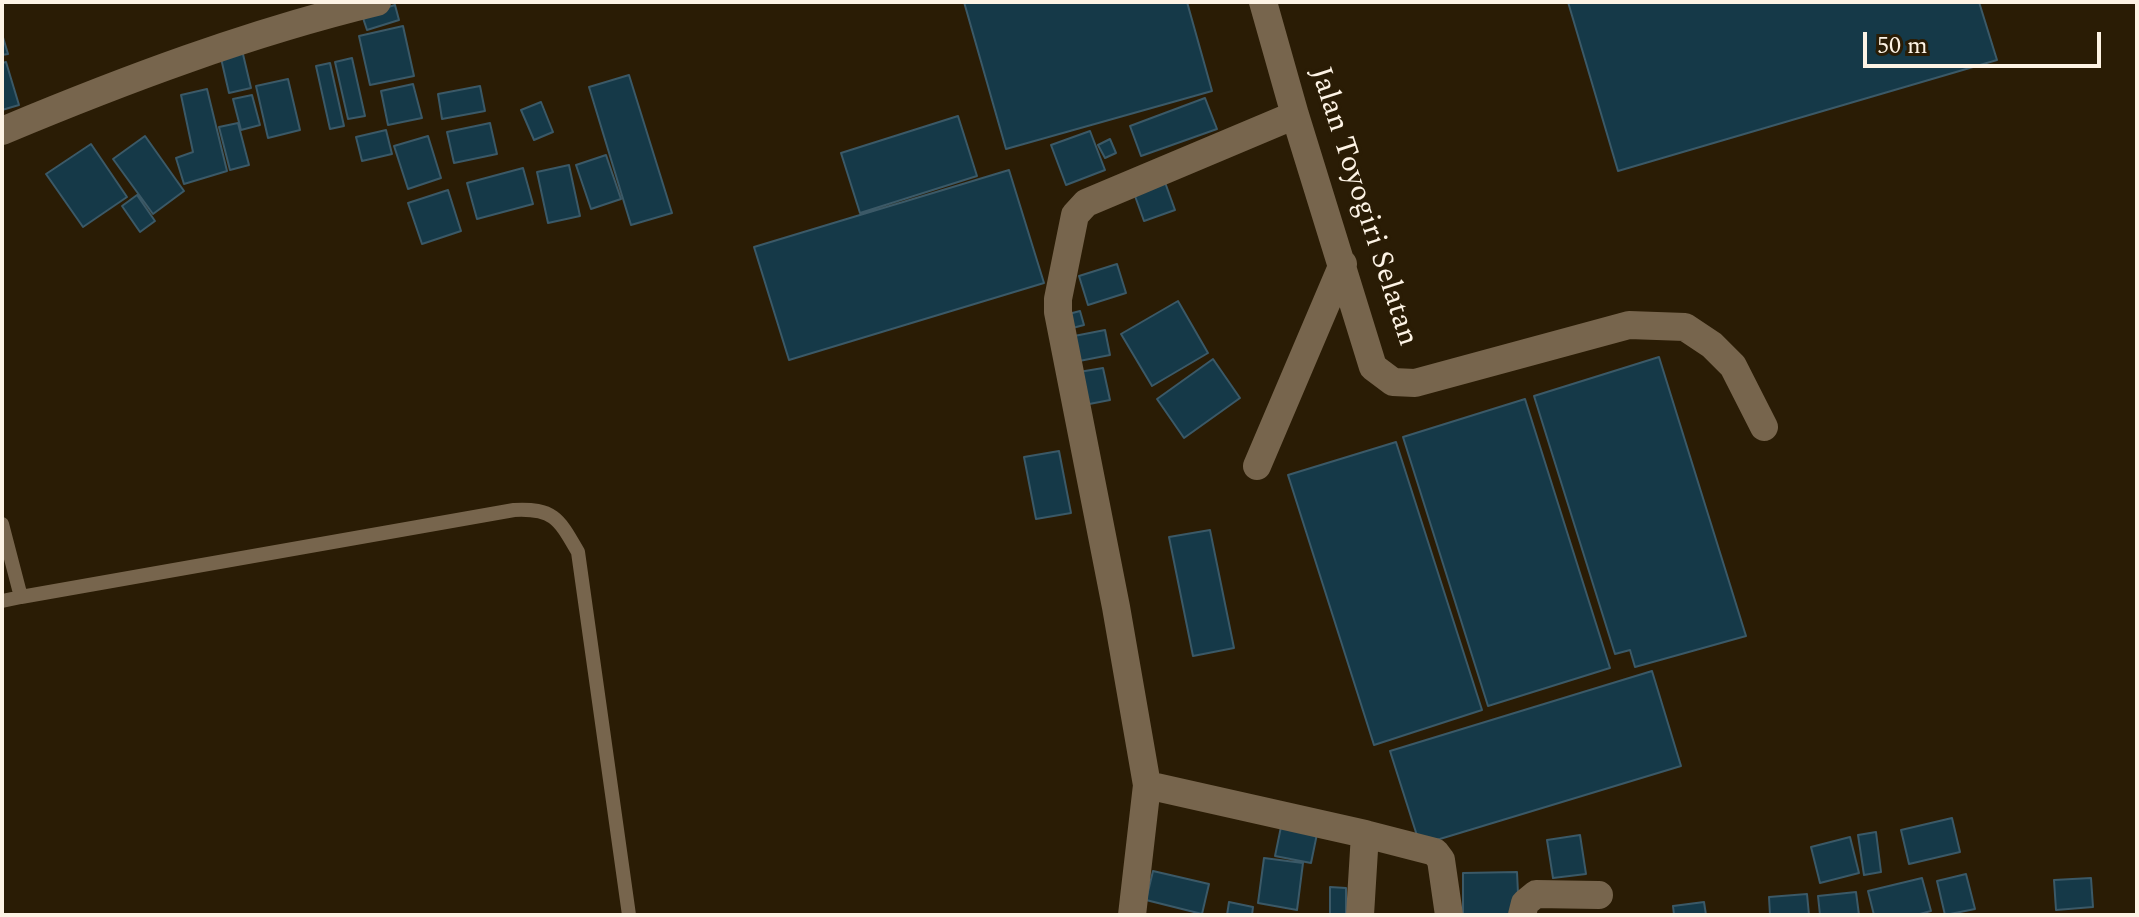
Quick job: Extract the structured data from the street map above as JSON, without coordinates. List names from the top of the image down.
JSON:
{
  "streets": {
    "street": ["Jalan Toyogiri Selatan"]
  },
  "scale_bar": "50 m"
}
